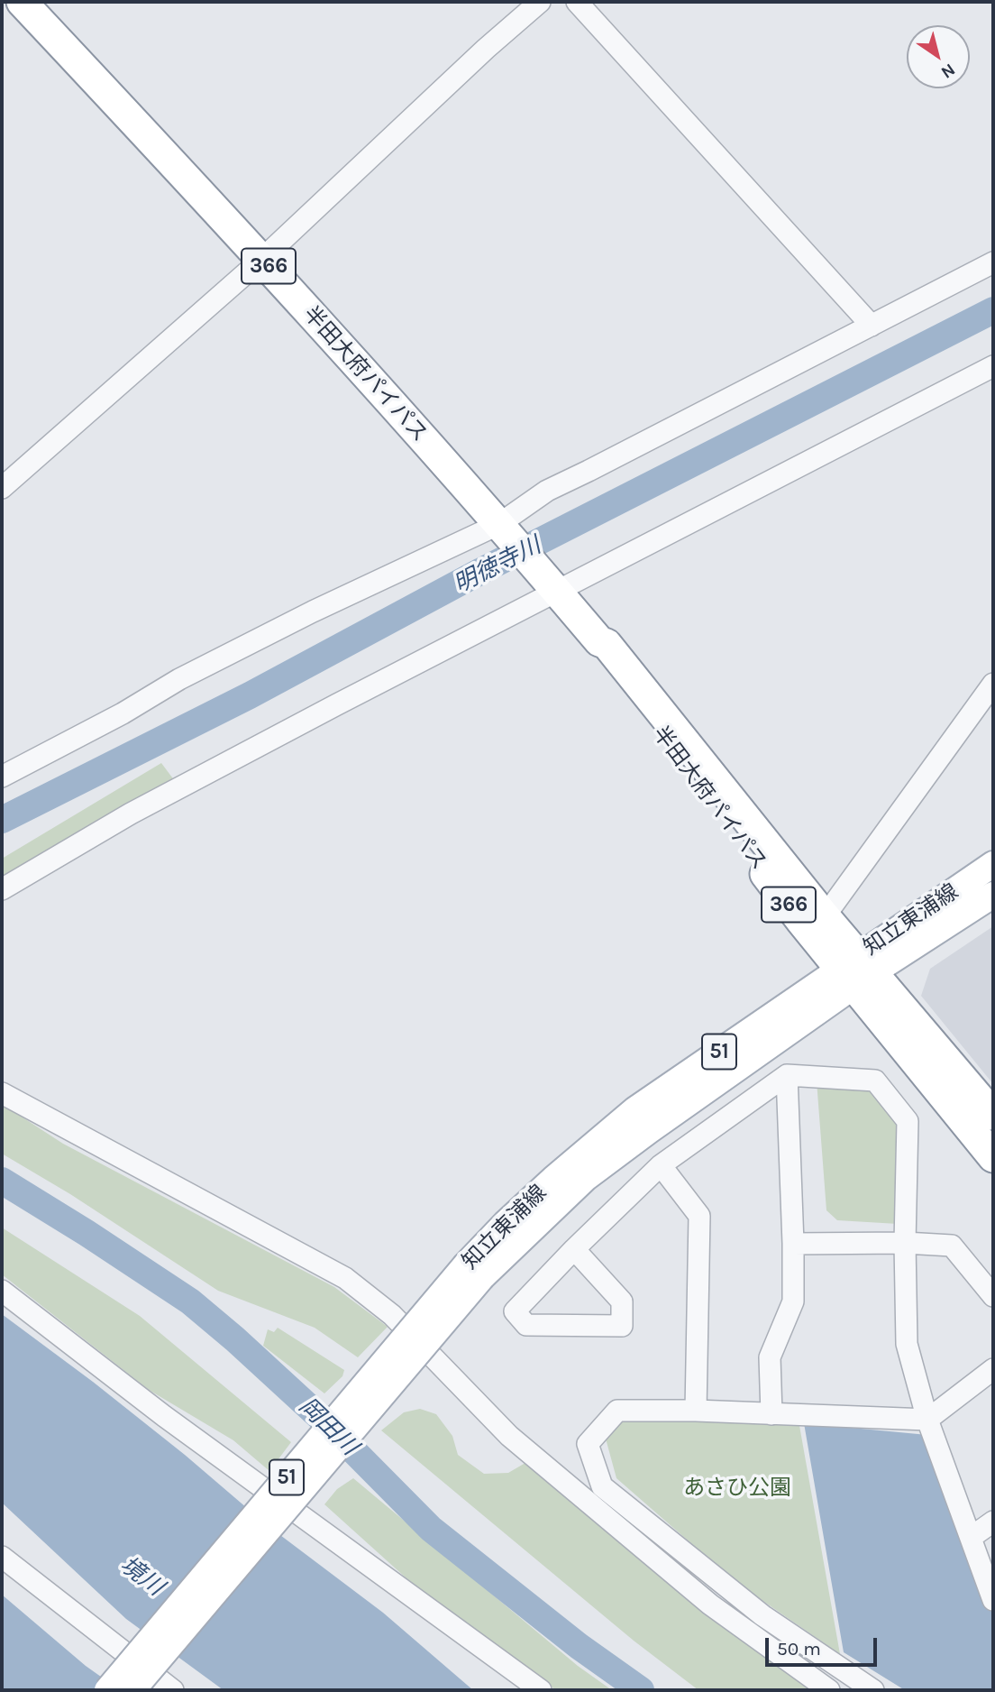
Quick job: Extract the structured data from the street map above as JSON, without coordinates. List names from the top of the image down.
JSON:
{
  "streets": {
    "highway": ["366", "半田大府パイパス"],
    "main road": ["知立東浦線", "51"]
  },
  "crossings": [
    ["半田大府パイパス", "知立東浦線"]
  ],
  "water": ["明徳寺川", "岡田川", "境川"],
  "parks": ["あさひ公園"],
  "scale_bar": "50 m",
  "north": "bottom right"
}
